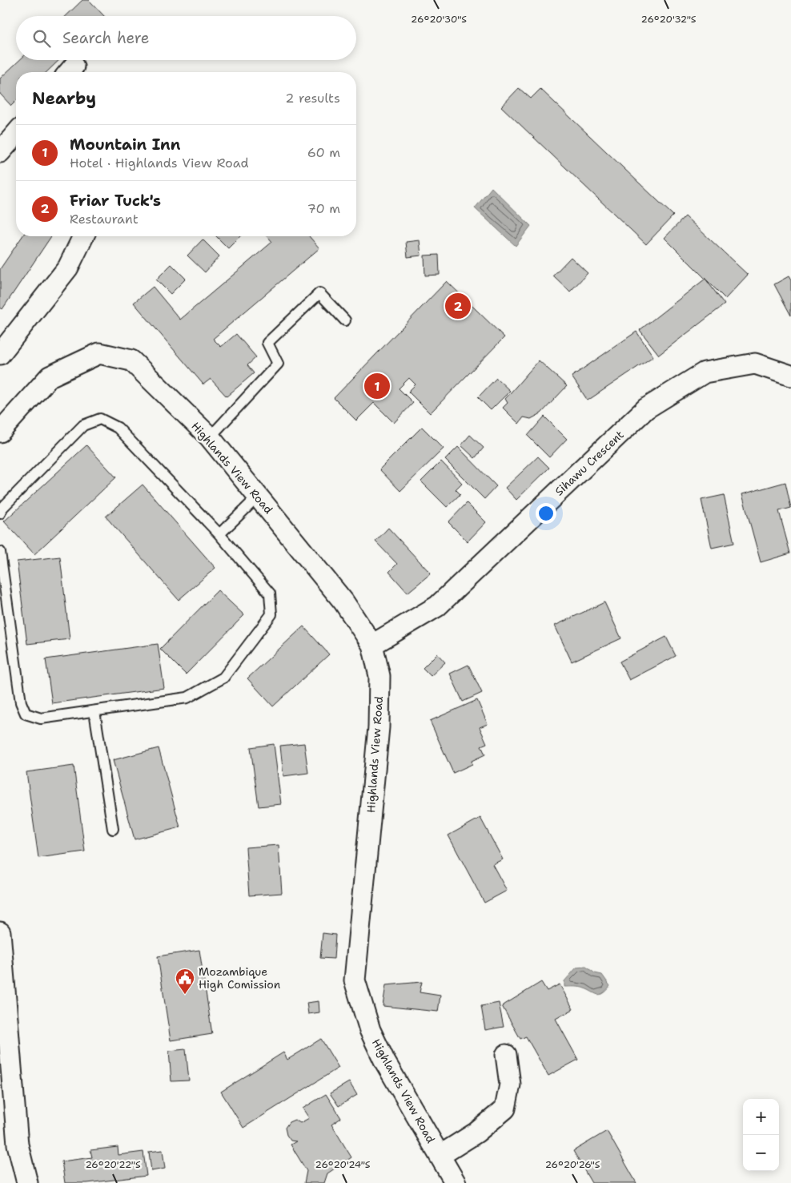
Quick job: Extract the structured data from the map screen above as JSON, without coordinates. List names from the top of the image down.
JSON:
{
  "streets": {
    "street": ["Sihawu Crescent", "Highlands View Road"]
  },
  "crossings": [
    ["Sihawu Crescent", "Highlands View Road"]
  ],
  "places": {
    "public building": ["Mozambique High Comission"]
  },
  "page": {
    "search": "Search here",
    "heading": ["Nearby", "2 results"],
    "list": [
      {
        "mark": "1",
        "name": "Mountain Inn",
        "note": "Hotel · Highlands View Road",
        "value": "60 m"
      },
      {
        "mark": "2",
        "name": "Friar Tuck's",
        "note": "Restaurant",
        "value": "70 m"
      }
    ],
    "pins": ["2", "1"],
    "map_buttons": ["+", "−"]
  },
  "coordinates": [
    "26°20'30\"S",
    "26°20'32\"S",
    "26°20'22\"S",
    "26°20'24\"S",
    "26°20'26\"S"
  ]
}
